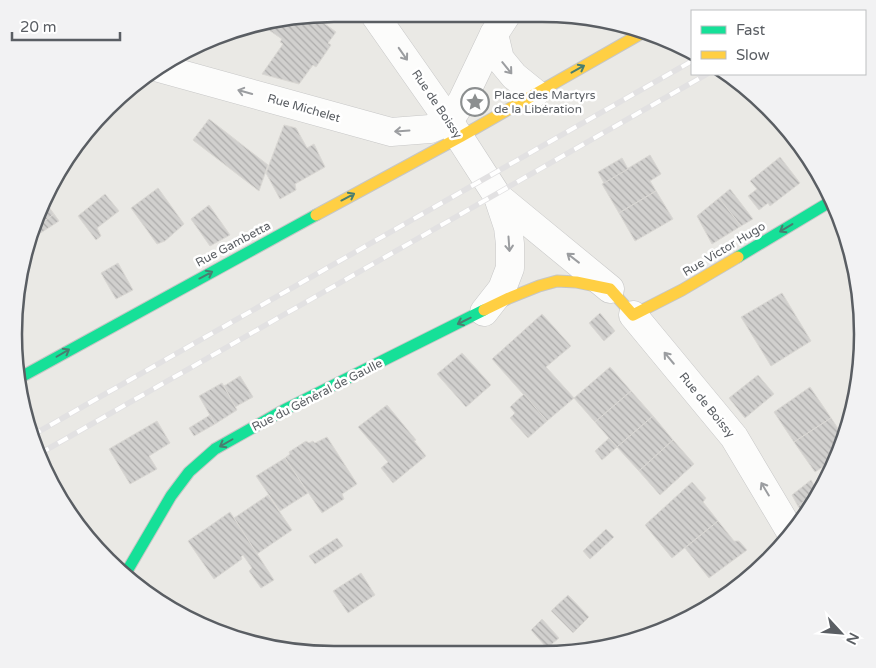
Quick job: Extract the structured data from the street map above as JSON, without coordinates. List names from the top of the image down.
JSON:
{
  "streets": {
    "street": [
      "Rue de Boissy",
      "Rue Michelet",
      "Rue Gambetta",
      "Rue Victor Hugo",
      "Rue du Général de Gaulle"
    ]
  },
  "crossings": [
    ["Rue de Boissy", "Rue Michelet"],
    ["Rue de Boissy", "Rue Gambetta"],
    ["Rue de Boissy", "Rue Victor Hugo"],
    ["Rue de Boissy", "Rue du Général de Gaulle"],
    ["Rue Michelet", "Rue Gambetta"]
  ],
  "one_way": [
    "Rue Michelet",
    "Rue Gambetta",
    "Rue Victor Hugo",
    "Rue du Général de Gaulle"
  ],
  "places": {
    "place": ["Place des Martyrs de la Libération"]
  },
  "legend": ["Fast", "Slow"],
  "scale_bar": "20 m",
  "north": "bottom right"
}
